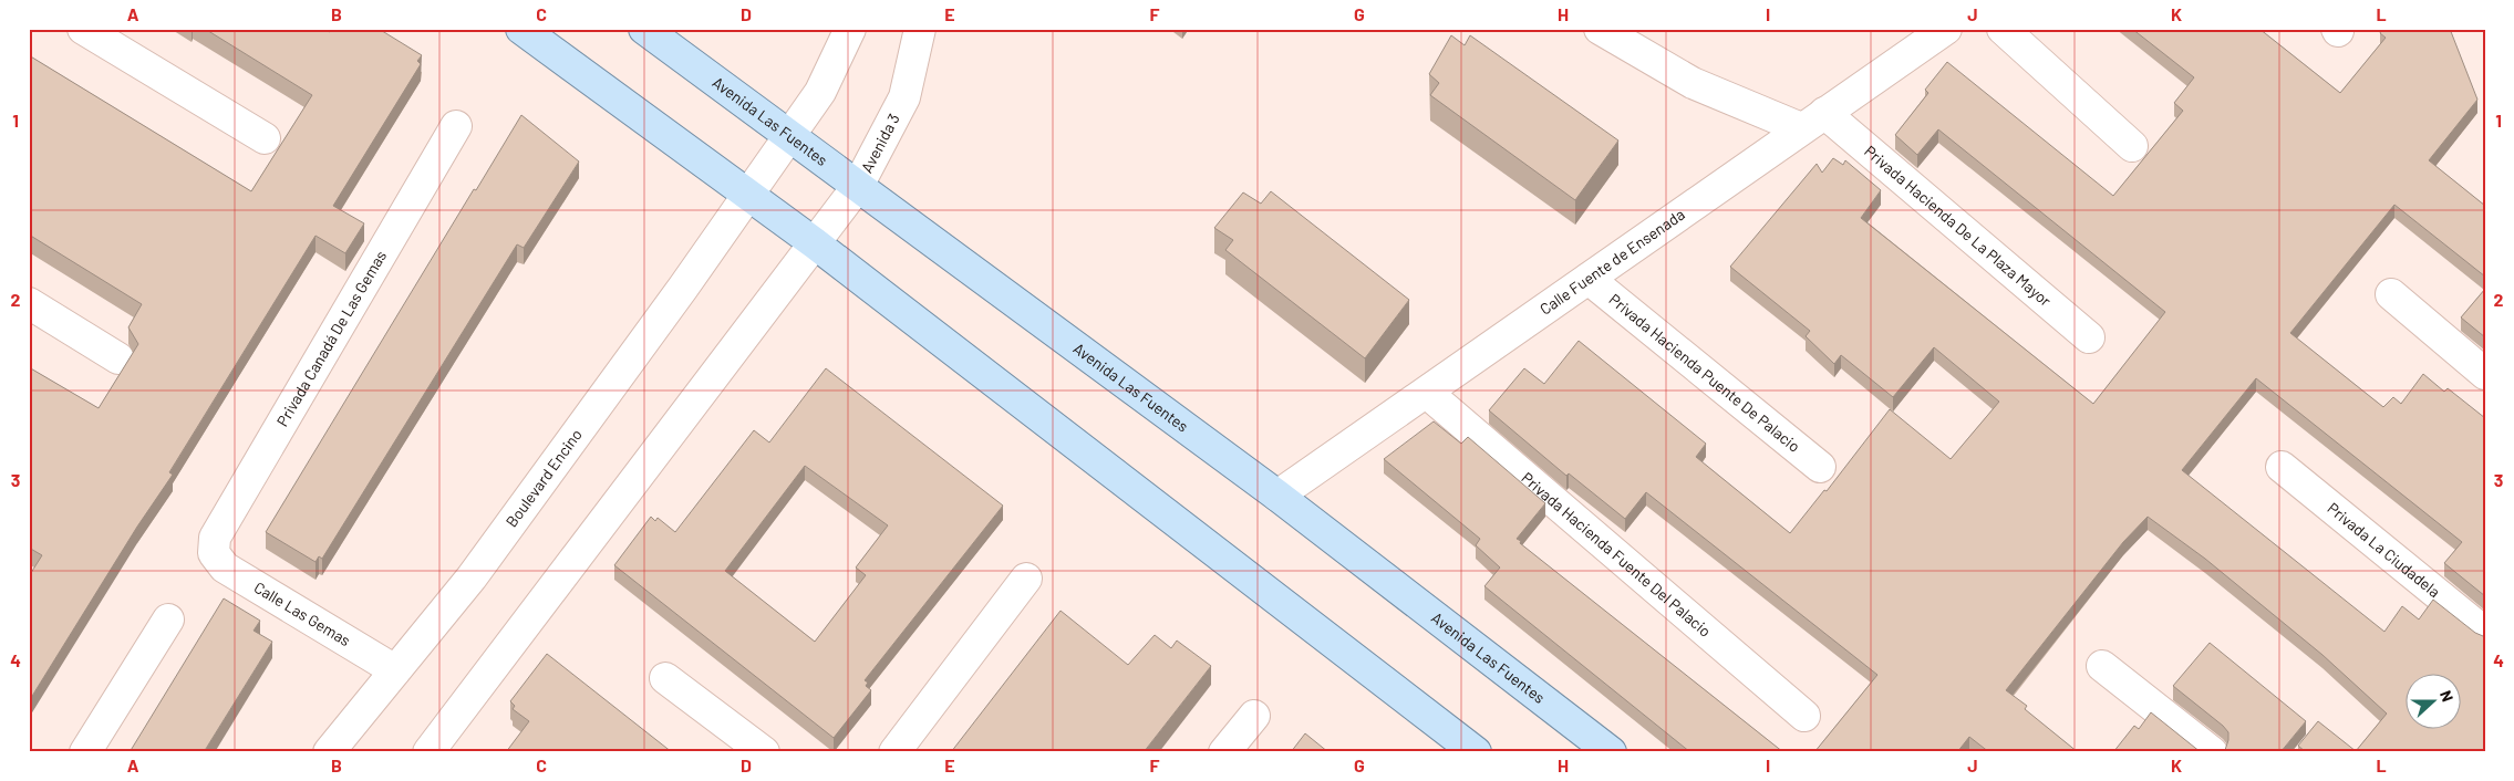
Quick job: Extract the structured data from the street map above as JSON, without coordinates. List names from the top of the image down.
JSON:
{
  "streets": {
    "main road": ["Avenida Las Fuentes"],
    "street": [
      "Avenida 3",
      "Privada Hacienda De La Plaza Mayor",
      "Calle Fuente de Ensenada",
      "Privada Canadá De Las Gemas",
      "Privada Hacienda Puente De Palacio",
      "Boulevard Encino",
      "Privada La Ciudadela",
      "Privada Hacienda Fuente Del Palacio",
      "Calle Las Gemas"
    ]
  },
  "crossings": [
    ["Avenida Las Fuentes", "Avenida 3"],
    ["Avenida Las Fuentes", "Calle Fuente de Ensenada"],
    ["Privada Hacienda De La Plaza Mayor", "Calle Fuente de Ensenada"],
    ["Calle Fuente de Ensenada", "Privada Hacienda Puente De Palacio"],
    ["Calle Fuente de Ensenada", "Privada Hacienda Fuente Del Palacio"],
    ["Privada Canadá De Las Gemas", "Calle Las Gemas"],
    ["Boulevard Encino", "Calle Las Gemas"]
  ],
  "north": "right",
  "grid": {
    "columns": [
      "A",
      "B",
      "C",
      "D",
      "E",
      "F",
      "G",
      "H",
      "I",
      "J",
      "K",
      "L"
    ],
    "rows": [
      "1",
      "2",
      "3",
      "4"
    ]
  }
}
